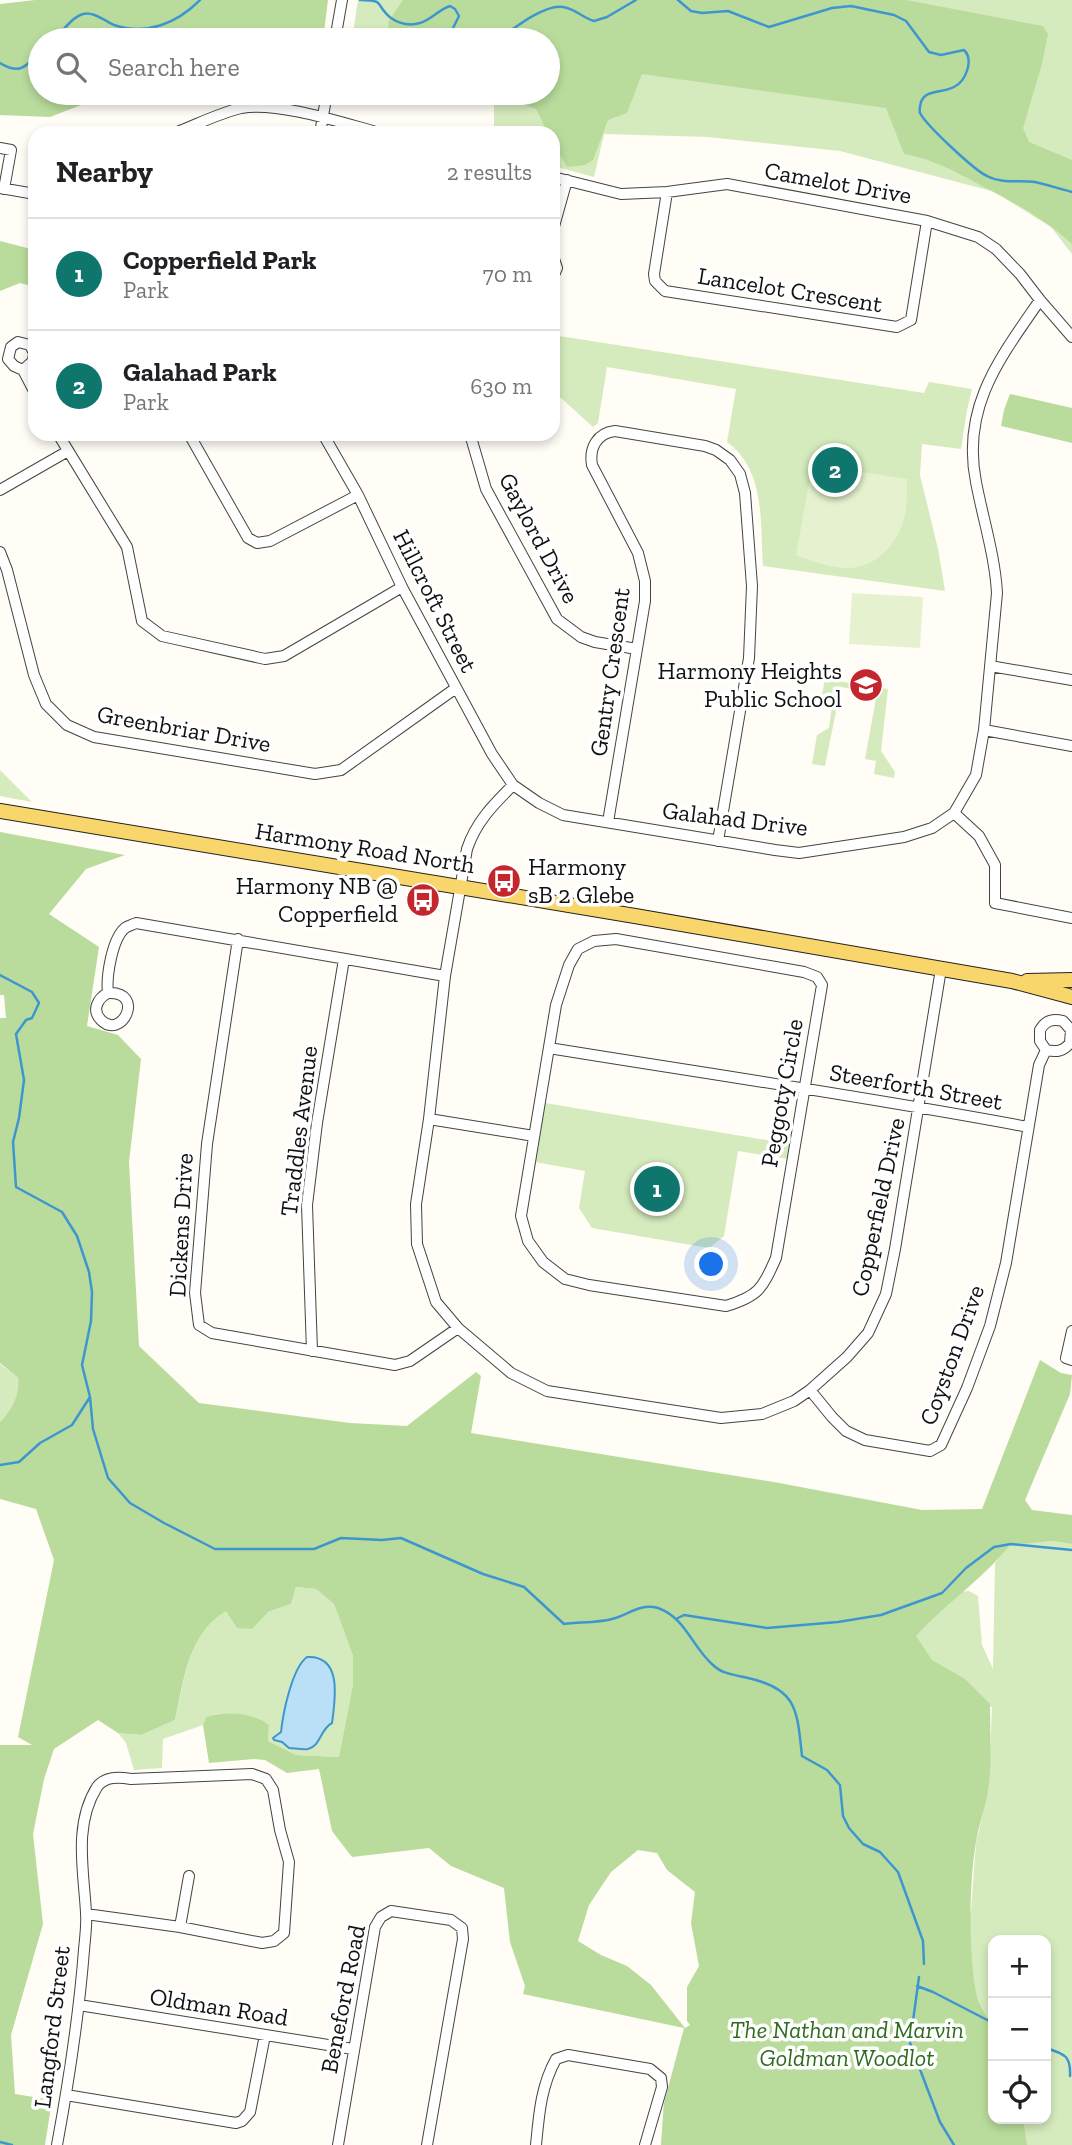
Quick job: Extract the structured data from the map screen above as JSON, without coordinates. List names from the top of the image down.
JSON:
{
  "streets": {
    "main road": ["Harmony Road North"],
    "street": [
      "Camelot Drive",
      "Lancelot Crescent",
      "Gaylord Drive",
      "Hillcroft Street",
      "Gentry Crescent",
      "Greenbriar Drive",
      "Galahad Drive",
      "Steerforth Street",
      "Peggoty Circle",
      "Traddles Avenue",
      "Copperfield Drive",
      "Dickens Drive",
      "Coyston Drive",
      "Beneford Road",
      "Oldman Road",
      "Langford Street"
    ]
  },
  "crossings": [
    ["Camelot Drive", "Lancelot Crescent"],
    ["Camelot Drive", "Galahad Drive"],
    ["Gaylord Drive", "Gentry Crescent"],
    ["Hillcroft Street", "Greenbriar Drive"],
    ["Hillcroft Street", "Galahad Drive"],
    ["Hillcroft Street", "Copperfield Drive"],
    ["Gentry Crescent", "Galahad Drive"],
    ["Galahad Drive", "Copperfield Drive"],
    ["Harmony Road North", "Copperfield Drive"],
    ["Steerforth Street", "Peggoty Circle"],
    ["Steerforth Street", "Copperfield Drive"],
    ["Steerforth Street", "Coyston Drive"],
    ["Traddles Avenue", "Dickens Drive"],
    ["Copperfield Drive", "Dickens Drive"],
    ["Copperfield Drive", "Coyston Drive"],
    ["Beneford Road", "Oldman Road"],
    ["Oldman Road", "Langford Street"]
  ],
  "parks": ["The Nathan and Marvin Goldman Woodlot"],
  "places": {
    "school or university": ["Harmony Heights Public School"],
    "bus stop": ["Harmony sB 2 Glebe", "Harmony NB @ Copperfield"]
  },
  "page": {
    "search": "Search here",
    "heading": ["Nearby", "2 results"],
    "list": [
      {
        "mark": "1",
        "name": "Copperfield Park",
        "note": "Park",
        "value": "70 m"
      },
      {
        "mark": "2",
        "name": "Galahad Park",
        "note": "Park",
        "value": "630 m"
      }
    ],
    "pins": ["2", "1"],
    "map_buttons": ["+", "−"]
  }
}
